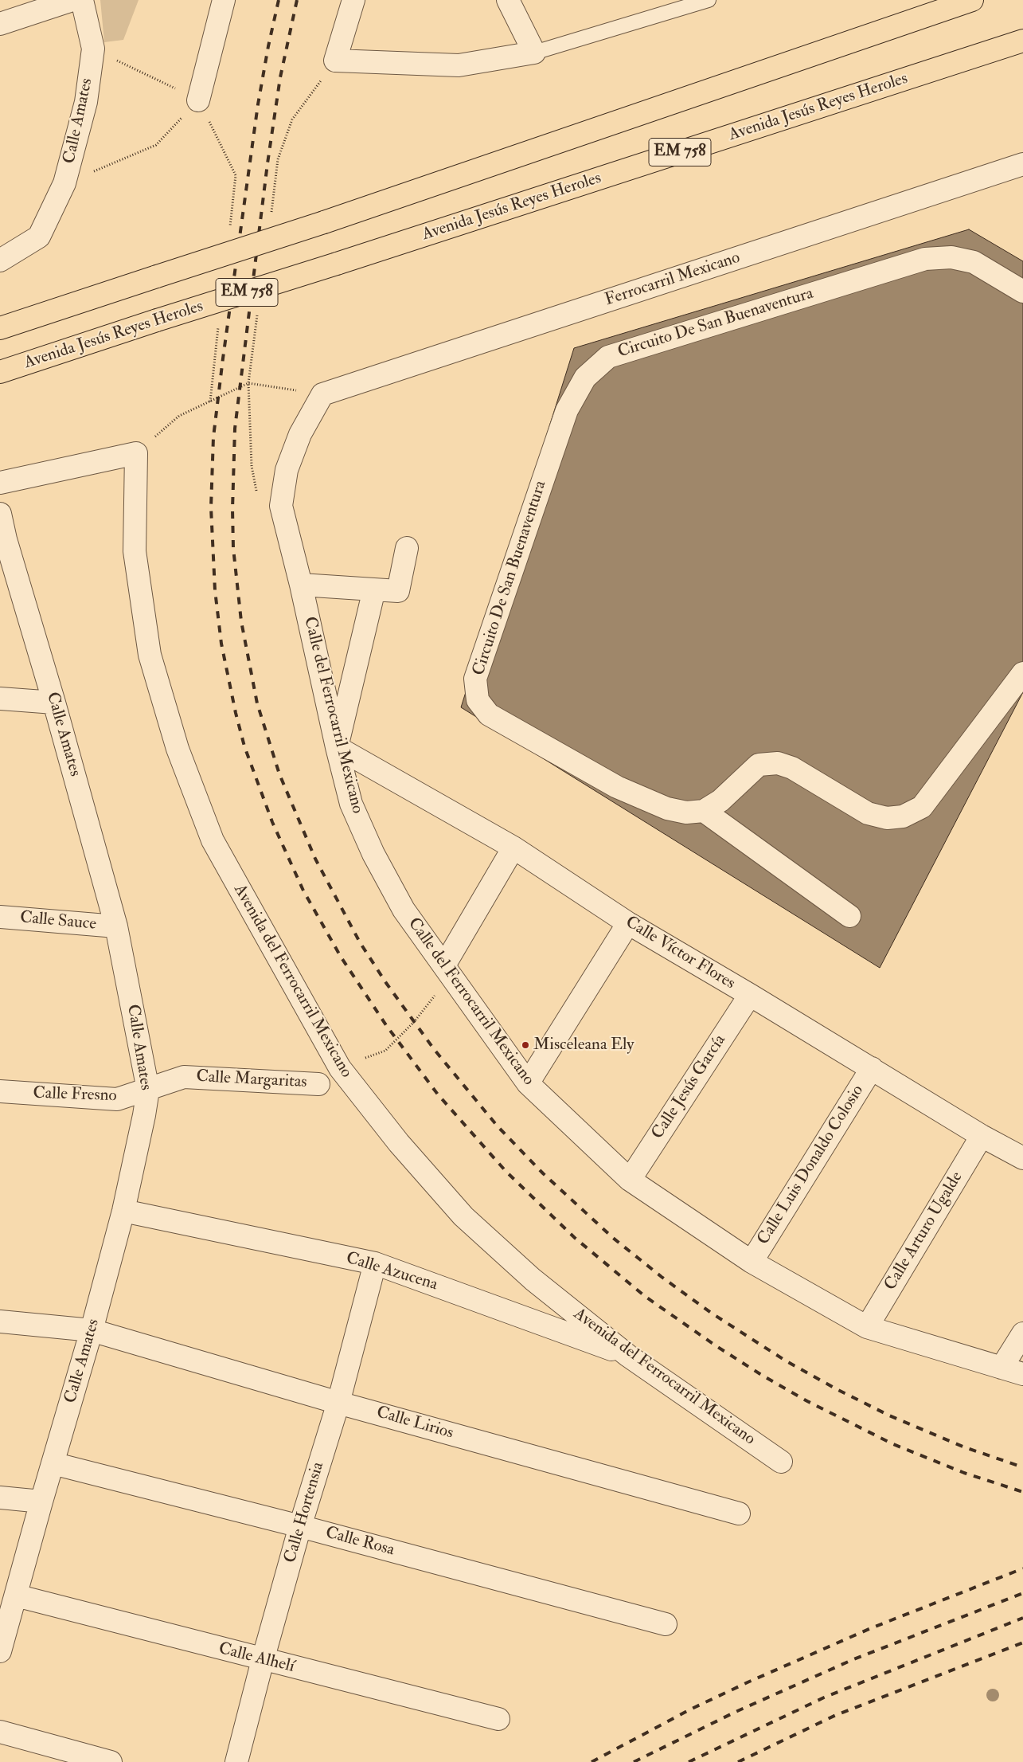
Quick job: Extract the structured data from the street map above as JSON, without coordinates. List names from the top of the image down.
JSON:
{
  "streets": {
    "highway": ["Avenida Jesús Reyes Heroles", "EM 758"],
    "street": [
      "Calle Amates",
      "Ferrocarril Mexicano",
      "Circuito De San Buenaventura",
      "Calle del Ferrocarril Mexicano",
      "Calle Sauce",
      "Calle Víctor Flores",
      "Avenida del Ferrocarril Mexicano",
      "Calle Margaritas",
      "Calle Jesús García",
      "Calle Fresno",
      "Calle Luis Donaldo Colosio",
      "Calle Arturo Ugalde",
      "Calle Azucena",
      "Calle Lirios",
      "Calle Hortensia",
      "Calle Rosa",
      "Calle Alhelí"
    ]
  },
  "crossings": [
    ["Calle Amates", "Calle Sauce"],
    ["Calle Amates", "Calle Margaritas"],
    ["Calle Amates", "Calle Fresno"],
    ["Calle Amates", "Calle Azucena"],
    ["Calle Amates", "Calle Lirios"],
    ["Calle Amates", "Calle Rosa"],
    ["Calle Amates", "Calle Alhelí"],
    ["Ferrocarril Mexicano", "Calle del Ferrocarril Mexicano"],
    ["Calle del Ferrocarril Mexicano", "Calle Víctor Flores"],
    ["Calle del Ferrocarril Mexicano", "Calle Jesús García"],
    ["Calle del Ferrocarril Mexicano", "Calle Luis Donaldo Colosio"],
    ["Calle del Ferrocarril Mexicano", "Calle Arturo Ugalde"],
    ["Calle Víctor Flores", "Calle Jesús García"],
    ["Calle Víctor Flores", "Calle Luis Donaldo Colosio"],
    ["Calle Víctor Flores", "Calle Arturo Ugalde"],
    ["Avenida del Ferrocarril Mexicano", "Calle Azucena"],
    ["Calle Margaritas", "Calle Fresno"],
    ["Calle Azucena", "Calle Hortensia"],
    ["Calle Lirios", "Calle Hortensia"],
    ["Calle Hortensia", "Calle Rosa"],
    ["Calle Hortensia", "Calle Alhelí"]
  ],
  "places": ["Misceleana Ely"]
}
